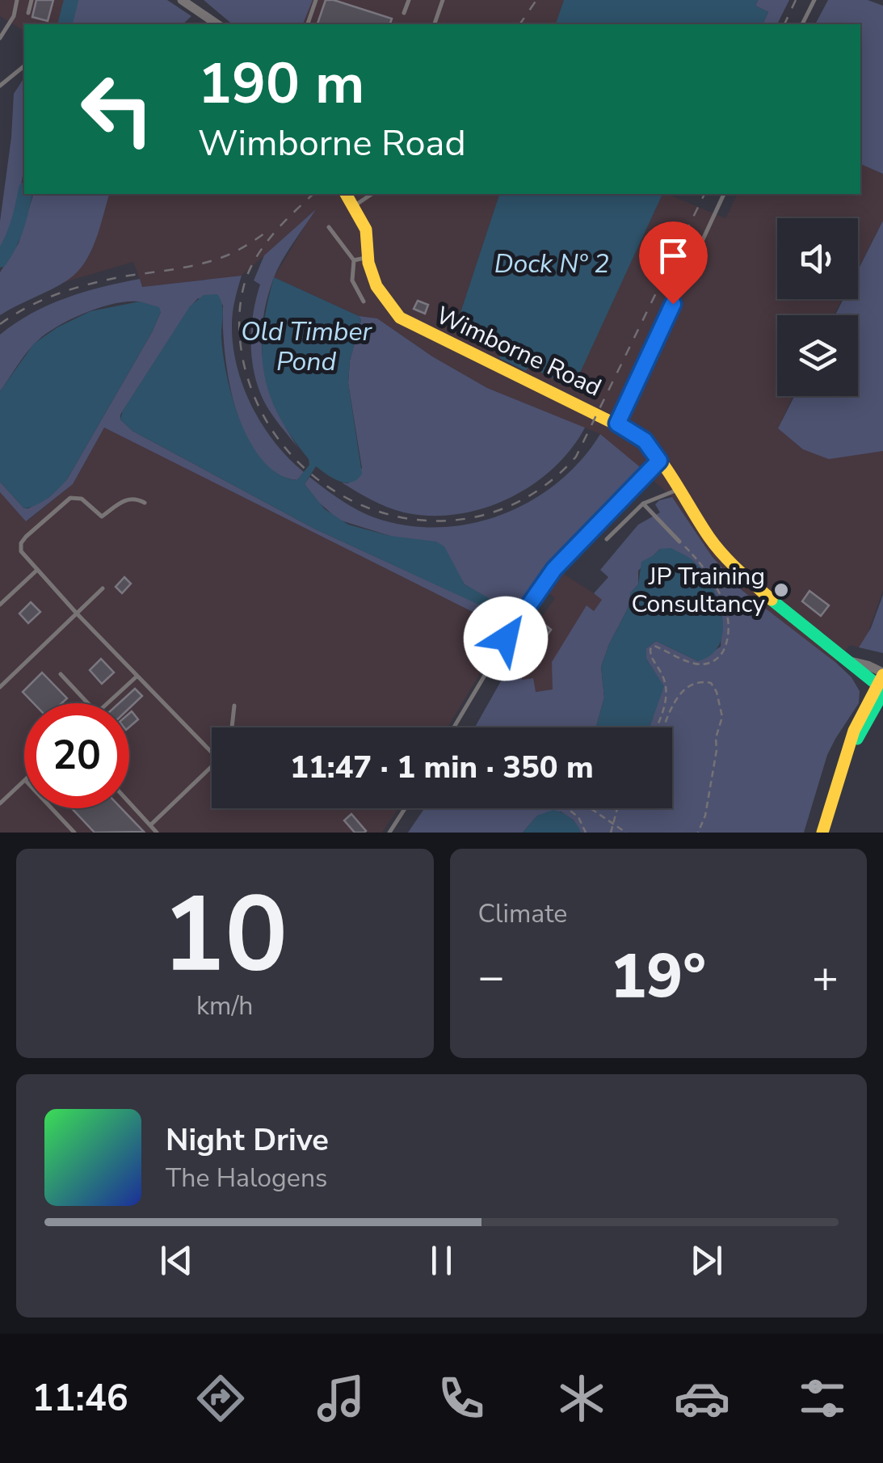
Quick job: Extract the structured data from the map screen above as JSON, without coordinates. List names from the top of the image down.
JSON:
{
  "streets": {
    "street": ["Wimborne Road"]
  },
  "water": ["Dock Nº 2", "Old Timber Pond"],
  "places": ["JP Training Consultancy"],
  "page": {
    "turn": ["190 m", "Wimborne Road"],
    "limit": "20",
    "trip": "11:47 · 1 min · 350 m",
    "tile": [
      ["10", "km/h"],
      "Climate"
    ],
    "heat": ["−", "19°", "+"],
    "song": ["Night Drive", "The Halogens"],
    "tabs": "11:46"
  }
}
